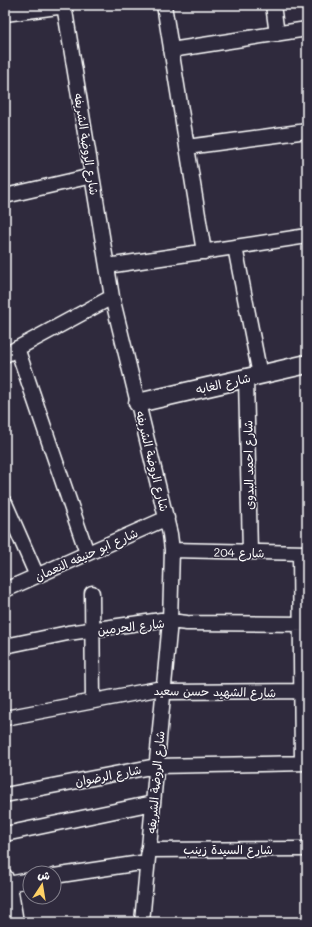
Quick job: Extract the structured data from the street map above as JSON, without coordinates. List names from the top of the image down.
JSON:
{
  "streets": {
    "street": [
      "شارع الروضة الشريفه",
      "شارع الغابه",
      "شارع احمد البدوى",
      "شارع 204",
      "شارع ابو حنيفه النعمان",
      "شارع الحرمين",
      "شارع الشهيد حسن سعيد",
      "شارع الرضوان",
      "شارع السيدة زينب"
    ]
  },
  "crossings": [
    ["شارع الروضة الشريفه", "شارع الغابه"],
    ["شارع الروضة الشريفه", "شارع 204"],
    ["شارع الروضة الشريفه", "شارع ابو حنيفه النعمان"],
    ["شارع الروضة الشريفه", "شارع الحرمين"],
    ["شارع الروضة الشريفه", "شارع الشهيد حسن سعيد"],
    ["شارع الروضة الشريفه", "شارع الرضوان"],
    ["شارع الروضة الشريفه", "شارع السيدة زينب"],
    ["شارع الغابه", "شارع احمد البدوى"],
    ["شارع احمد البدوى", "شارع 204"]
  ],
  "north": "top"
}
